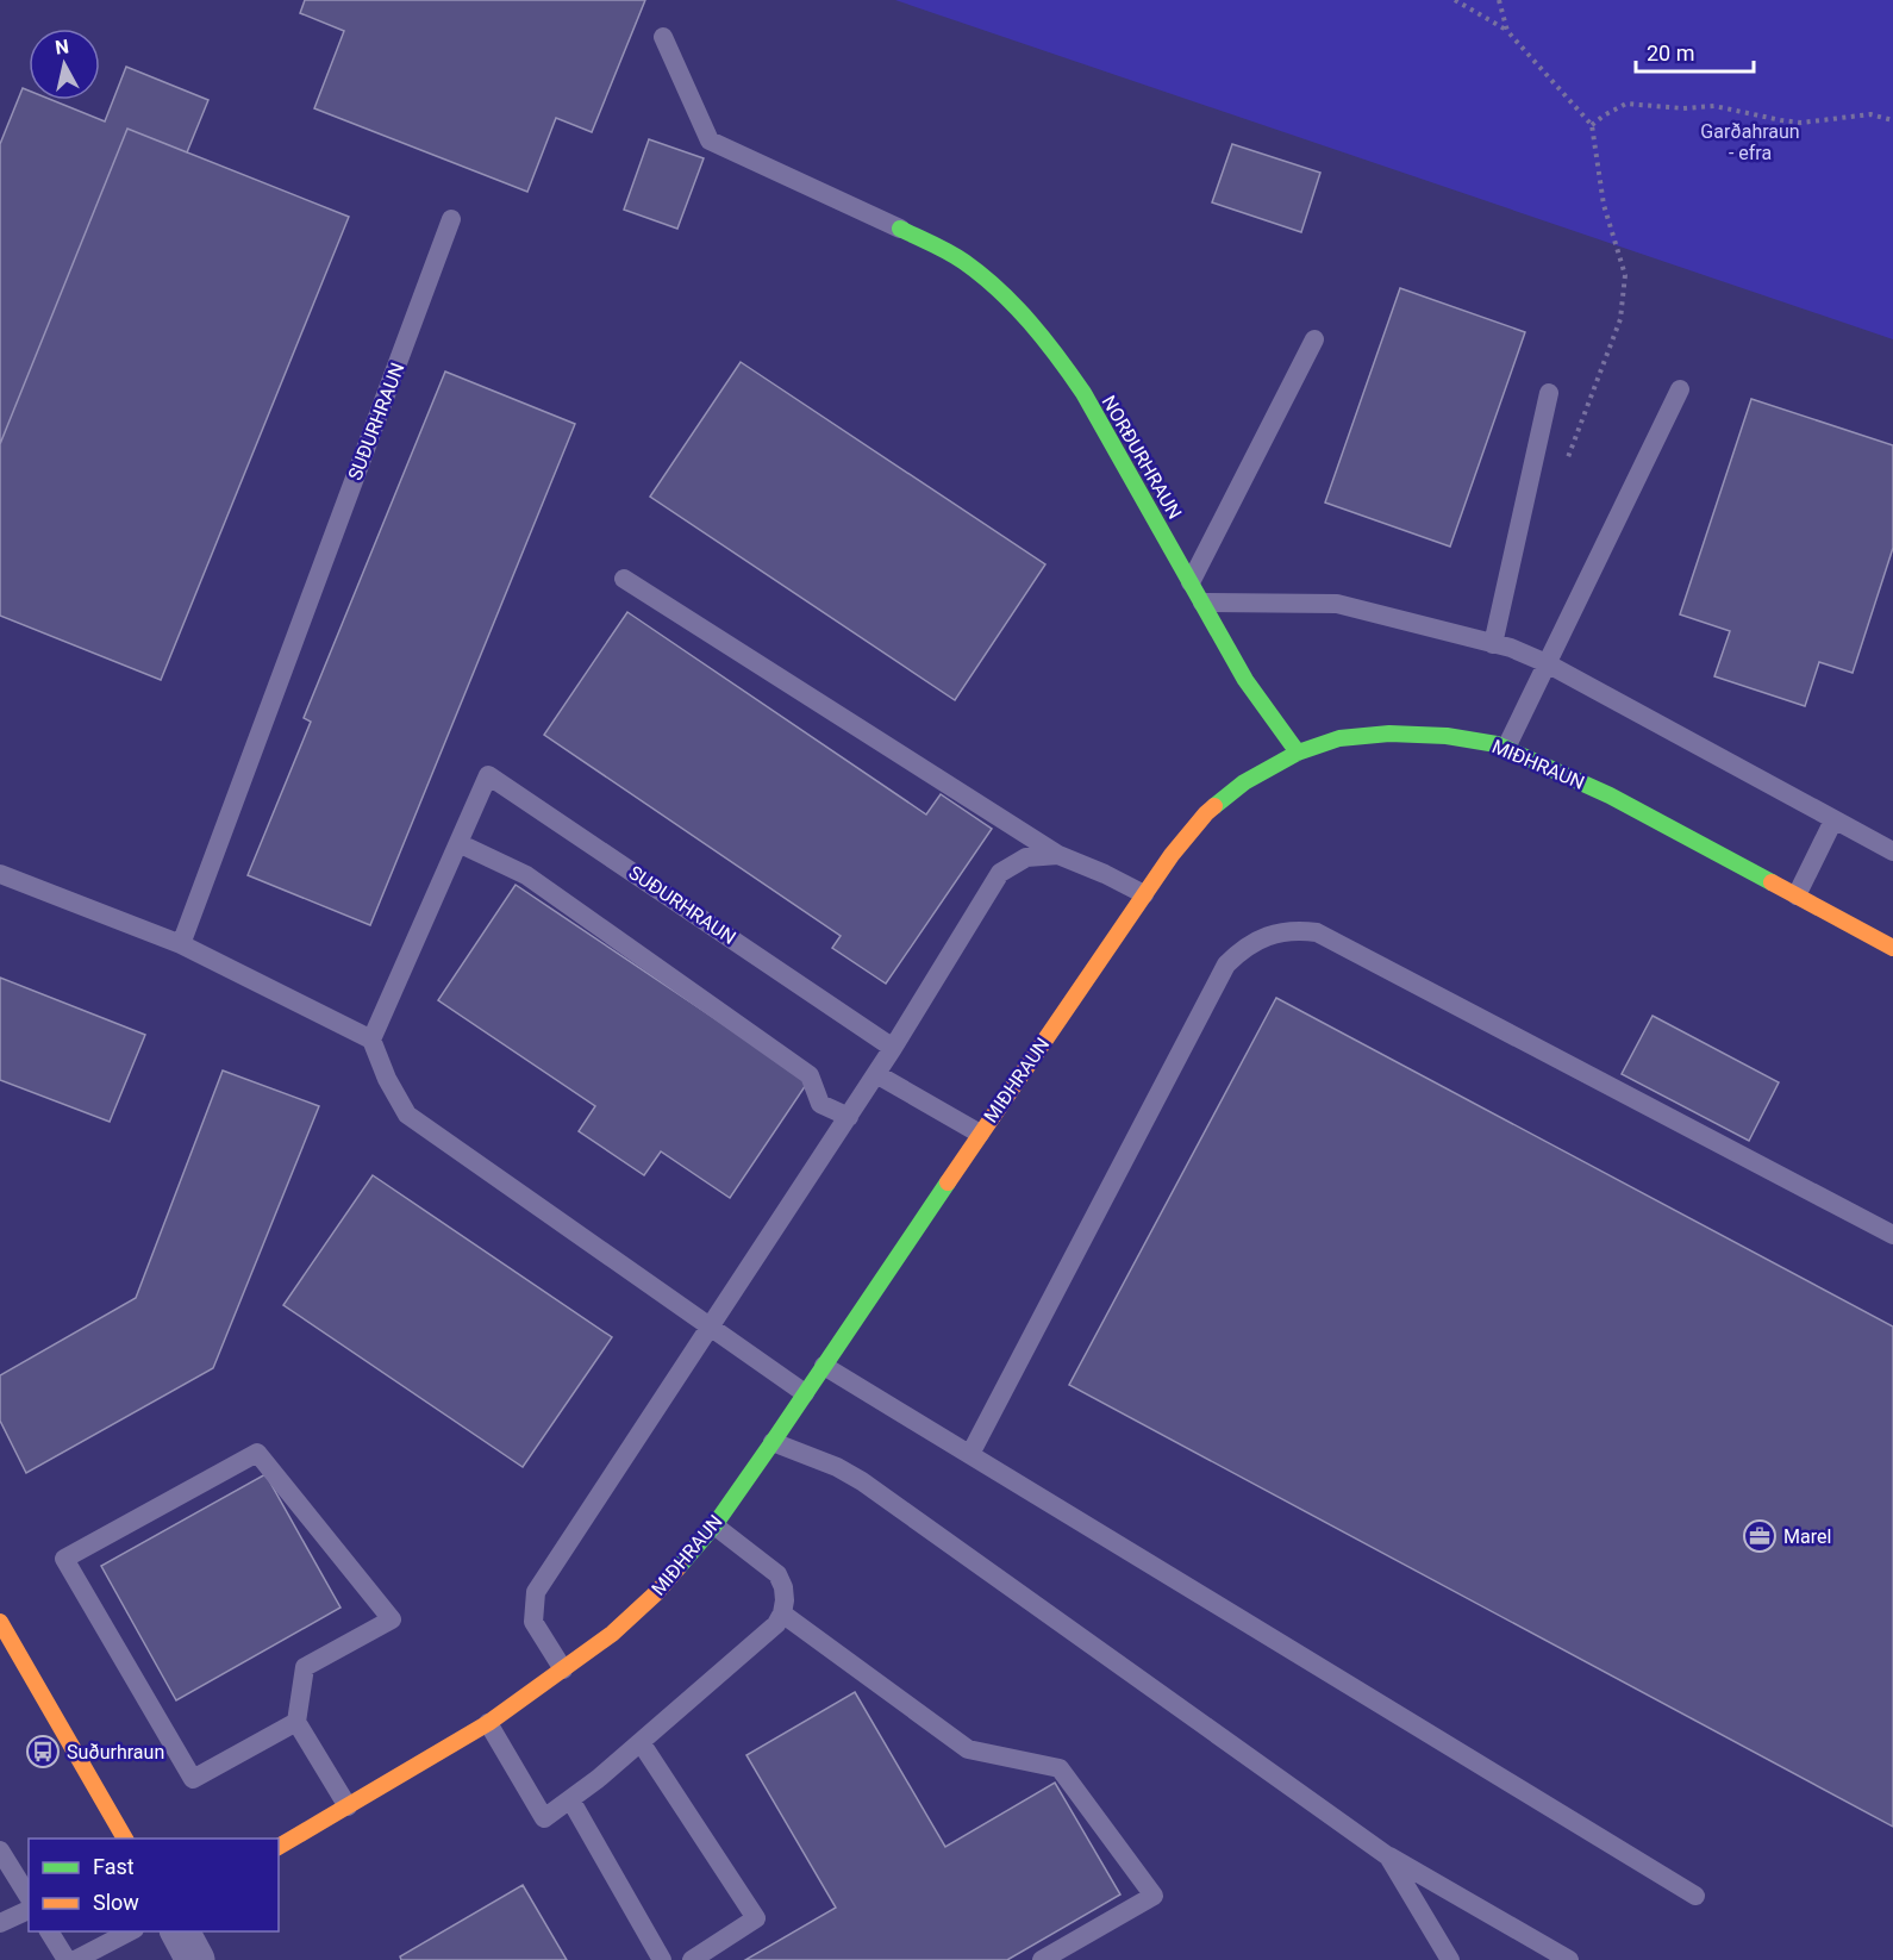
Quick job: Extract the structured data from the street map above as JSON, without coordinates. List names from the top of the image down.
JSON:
{
  "streets": {
    "street": ["NORÐURHRAUN", "MIÐHRAUN"],
    "lane": ["SUÐURHRAUN"]
  },
  "crossings": [
    ["NORÐURHRAUN", "MIÐHRAUN"]
  ],
  "parks": ["Garðahraun - efra"],
  "places": {
    "office": ["Marel"],
    "bus stop": ["Suðurhraun"]
  },
  "legend": ["Fast", "Slow"],
  "scale_bar": "20 m",
  "north": "top"
}
